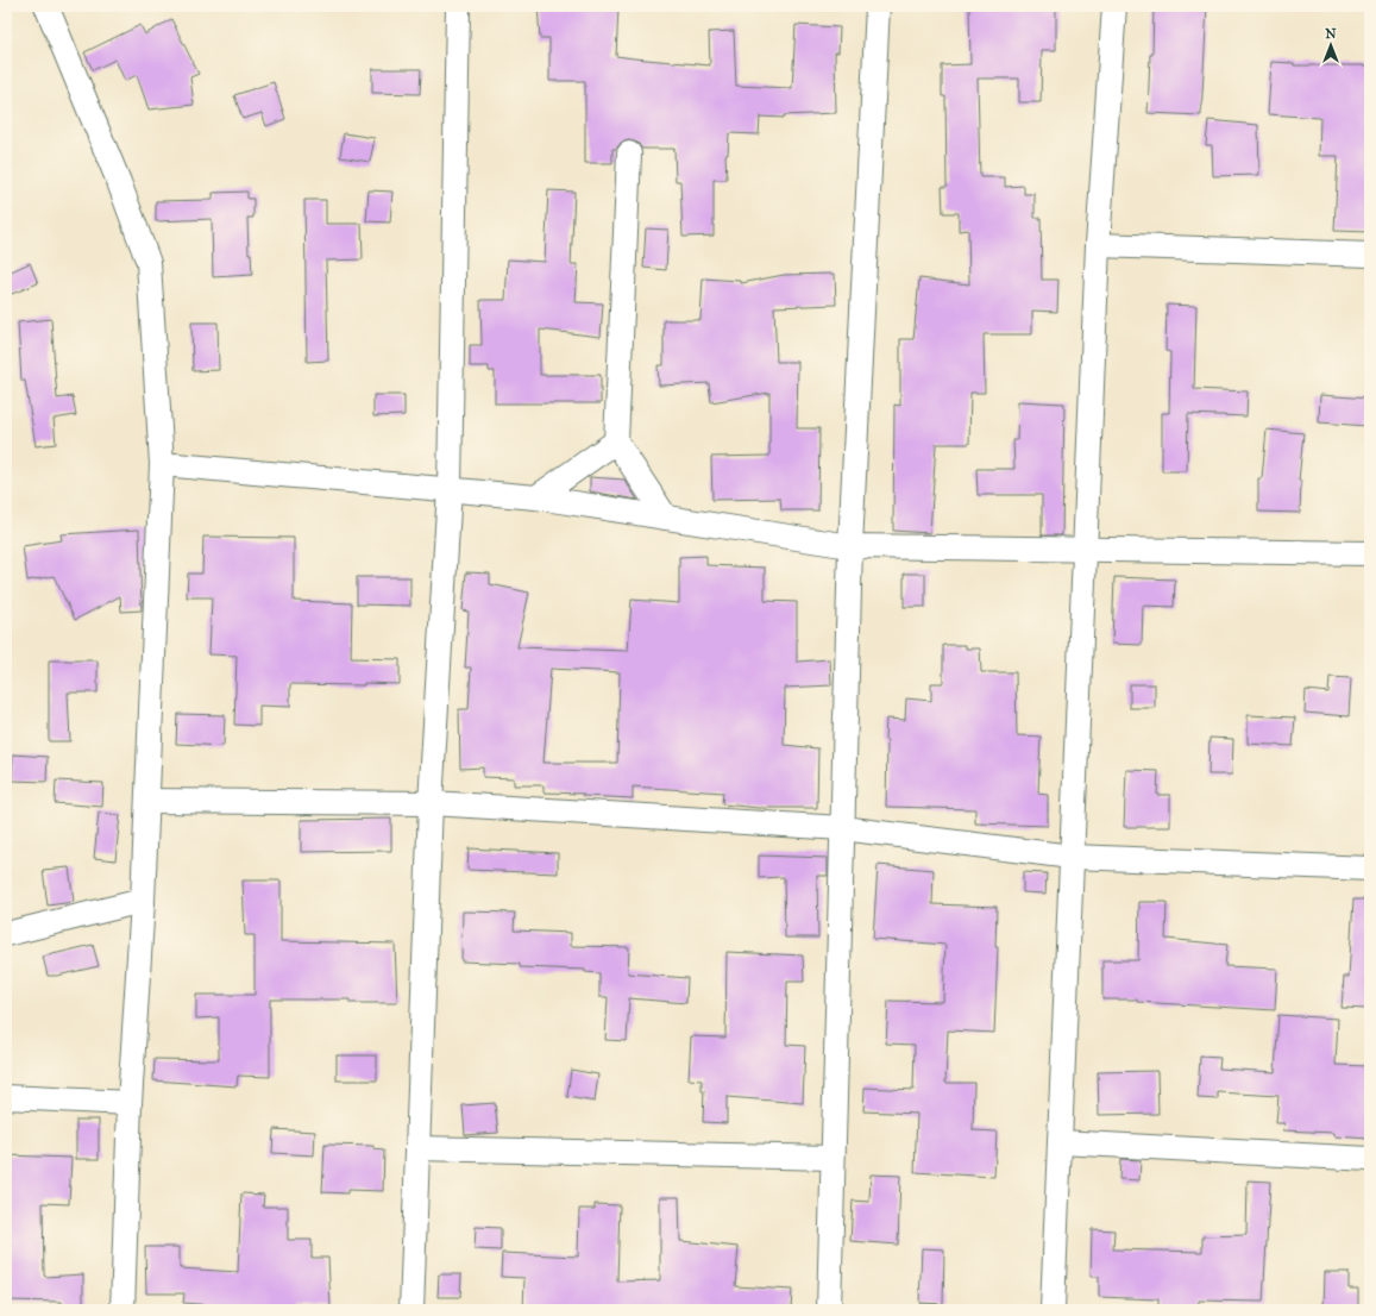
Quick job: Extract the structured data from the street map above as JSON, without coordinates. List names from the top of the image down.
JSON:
{
  "north": "top"
}
